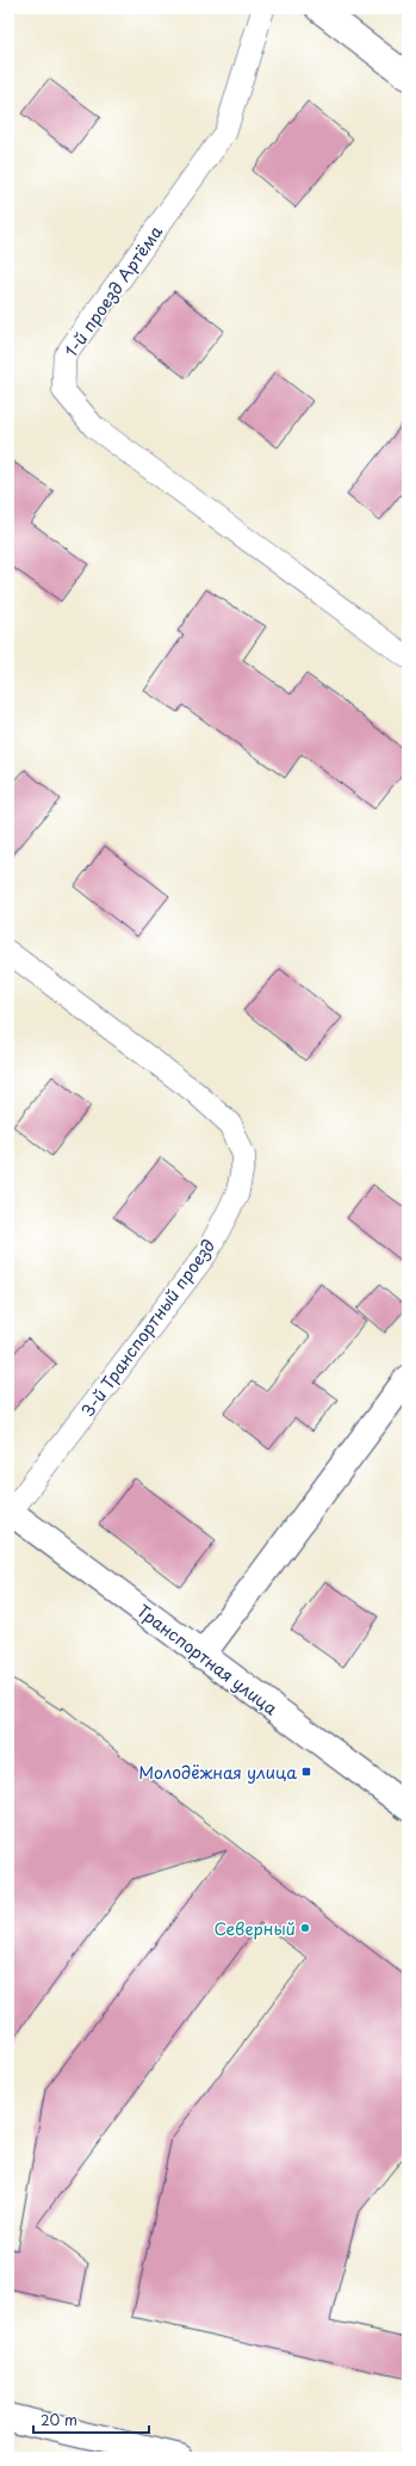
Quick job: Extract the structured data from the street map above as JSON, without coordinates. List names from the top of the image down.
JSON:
{
  "streets": {
    "street": ["Транспортная улица"],
    "lane": ["1-й проезд Артёма", "3-й Транспортный проезд"]
  },
  "crossings": [
    ["3-й Транспортный проезд", "Транспортная улица"]
  ],
  "places": {
    "transit": ["Молодёжная улица"],
    "other": ["Северный"]
  },
  "scale_bar": "20 m"
}
